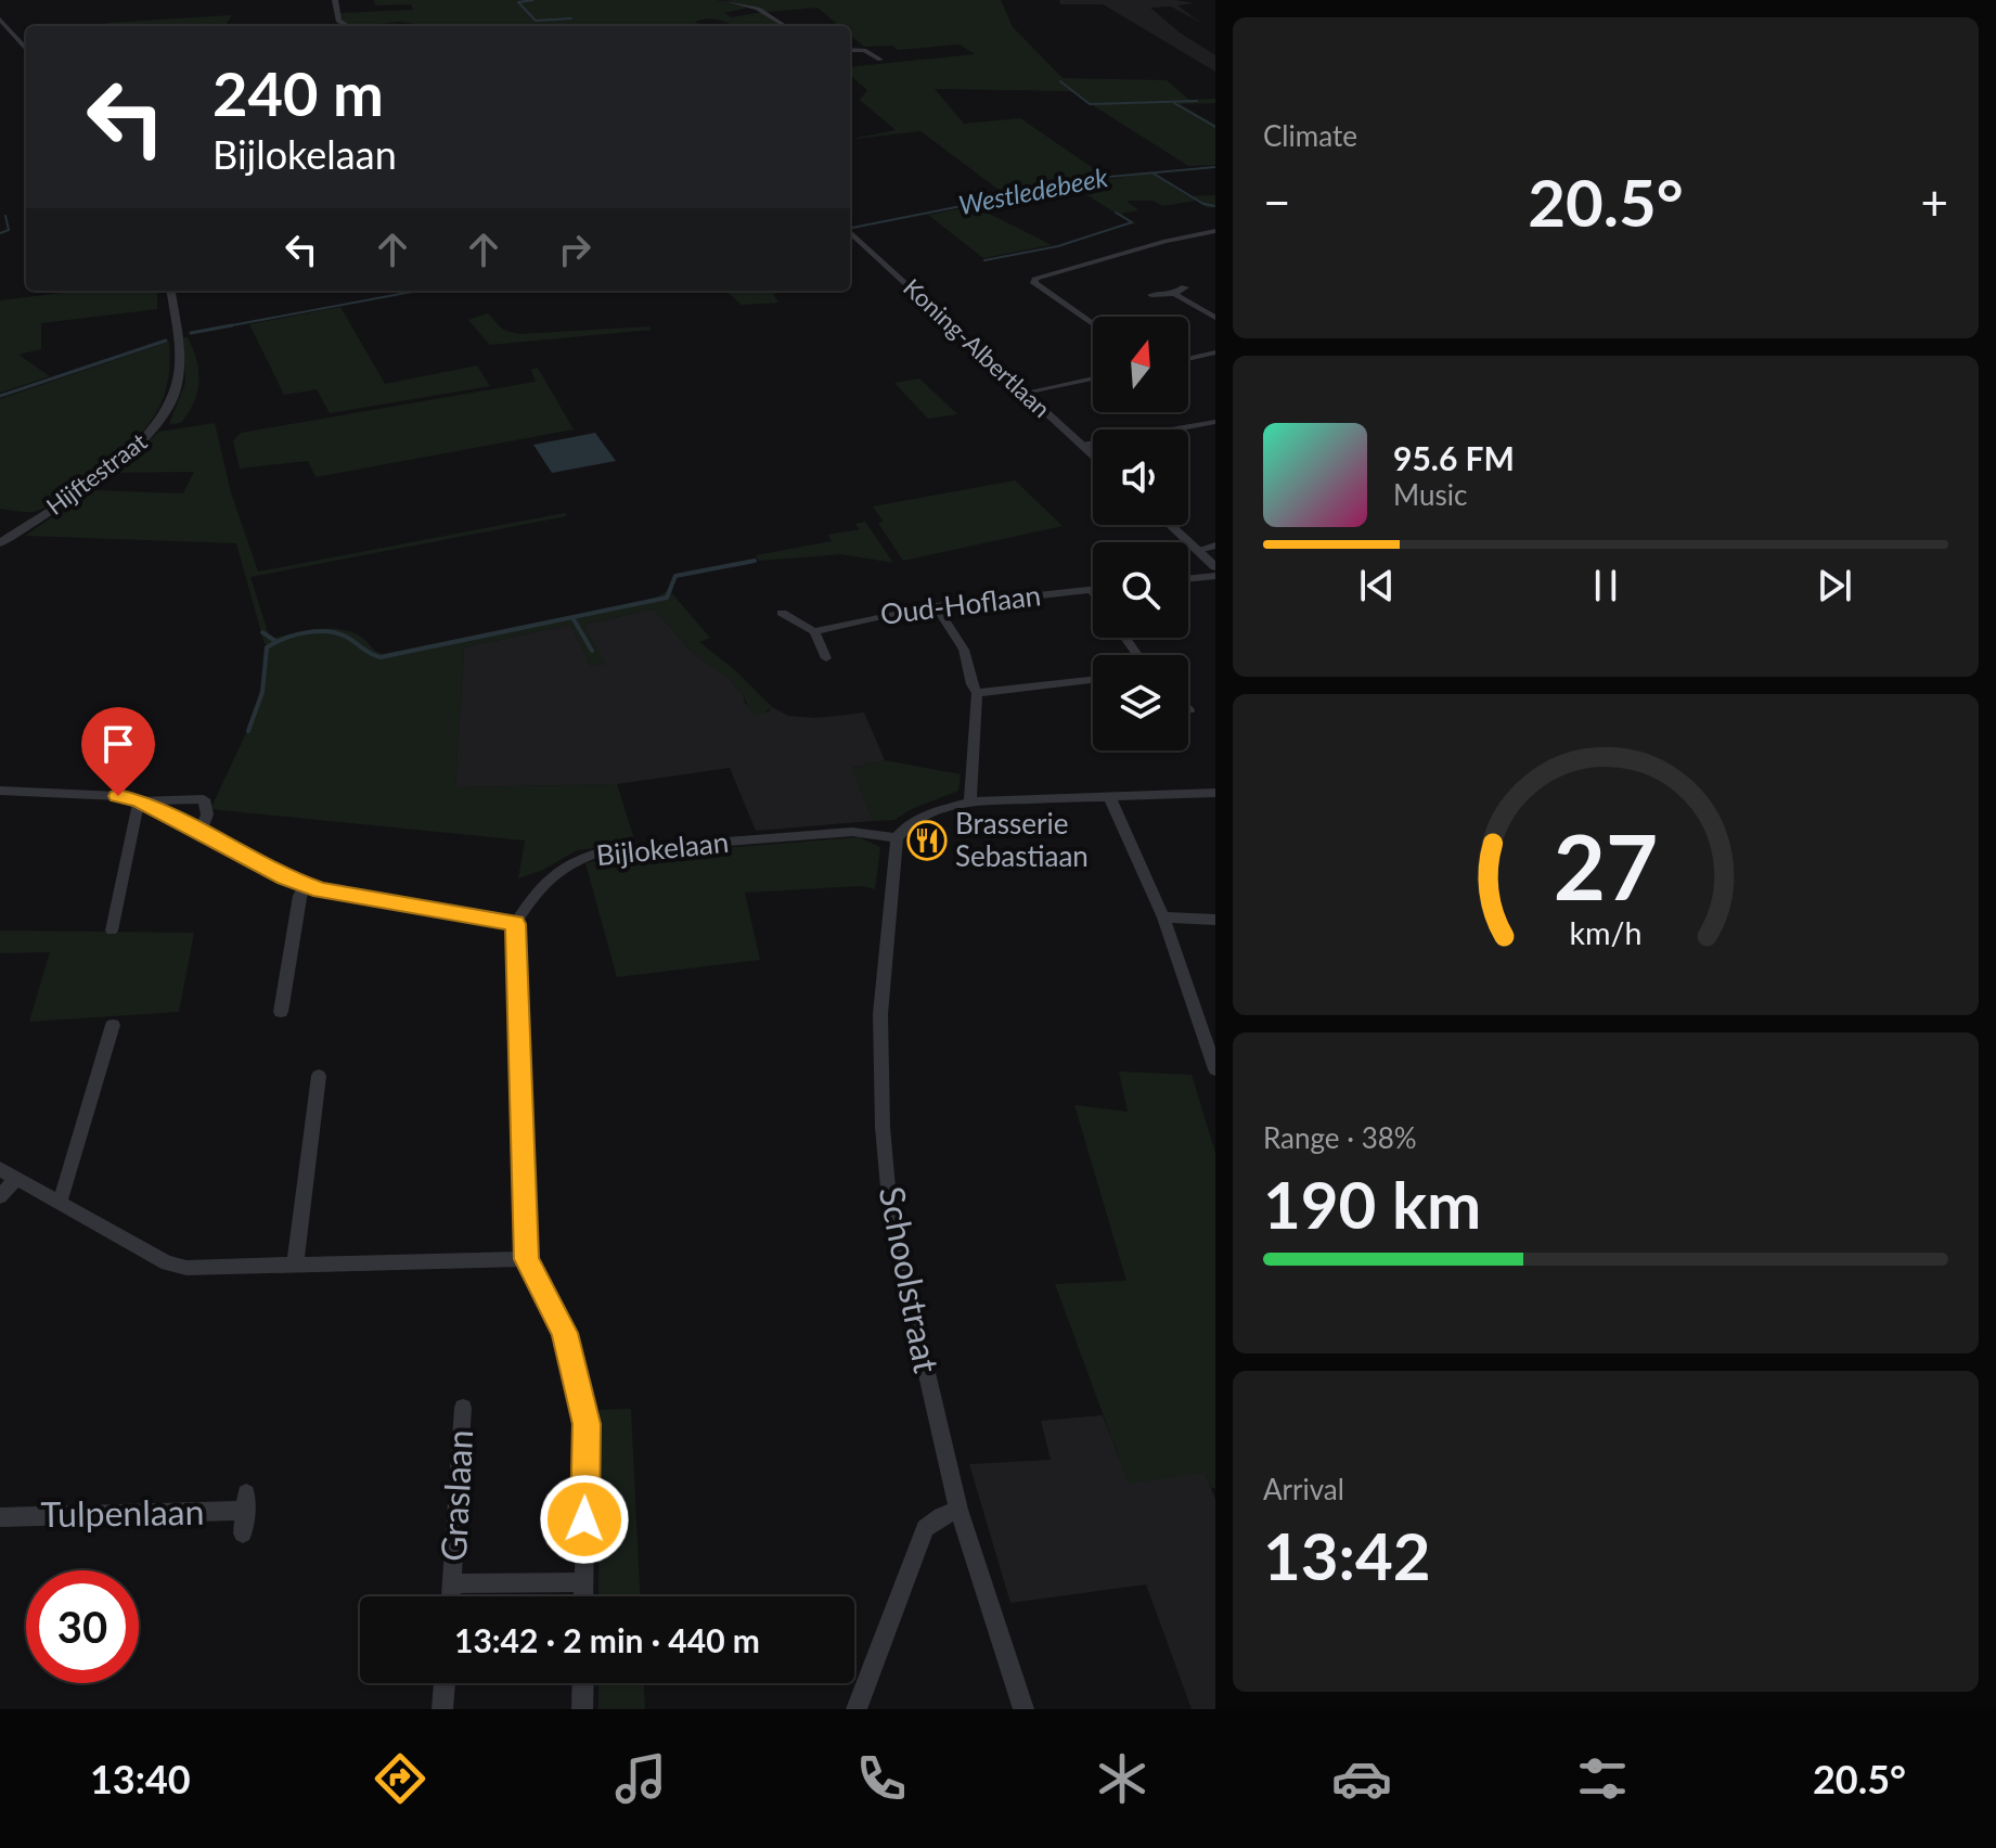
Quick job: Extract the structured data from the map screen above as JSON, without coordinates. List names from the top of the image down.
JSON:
{
  "streets": {
    "street": [
      "Koning-Albertlaan",
      "Hijftestraat",
      "Oud-Hoflaan",
      "Bijlokelaan",
      "Schoolstraat",
      "Graslaan",
      "Tulpenlaan"
    ]
  },
  "crossings": [
    ["Bijlokelaan", "Schoolstraat"]
  ],
  "water": ["Westledebeek"],
  "places": {
    "restaurant": ["Brasserie Sebastiaan"]
  },
  "north": "top",
  "page": {
    "tile": [
      "Climate",
      ["Range · 38%", "190 km"],
      ["Arrival", "13:42"]
    ],
    "turn": ["240 m", "Bijlokelaan"],
    "heat": ["−", "20.5°", "+"],
    "song": ["95.6 FM", "Music"],
    "limit": "30",
    "trip": "13:42 · 2 min · 440 m",
    "tabs": ["13:40", "20.5°"],
    "gauge": ["27", "km/h"]
  }
}
